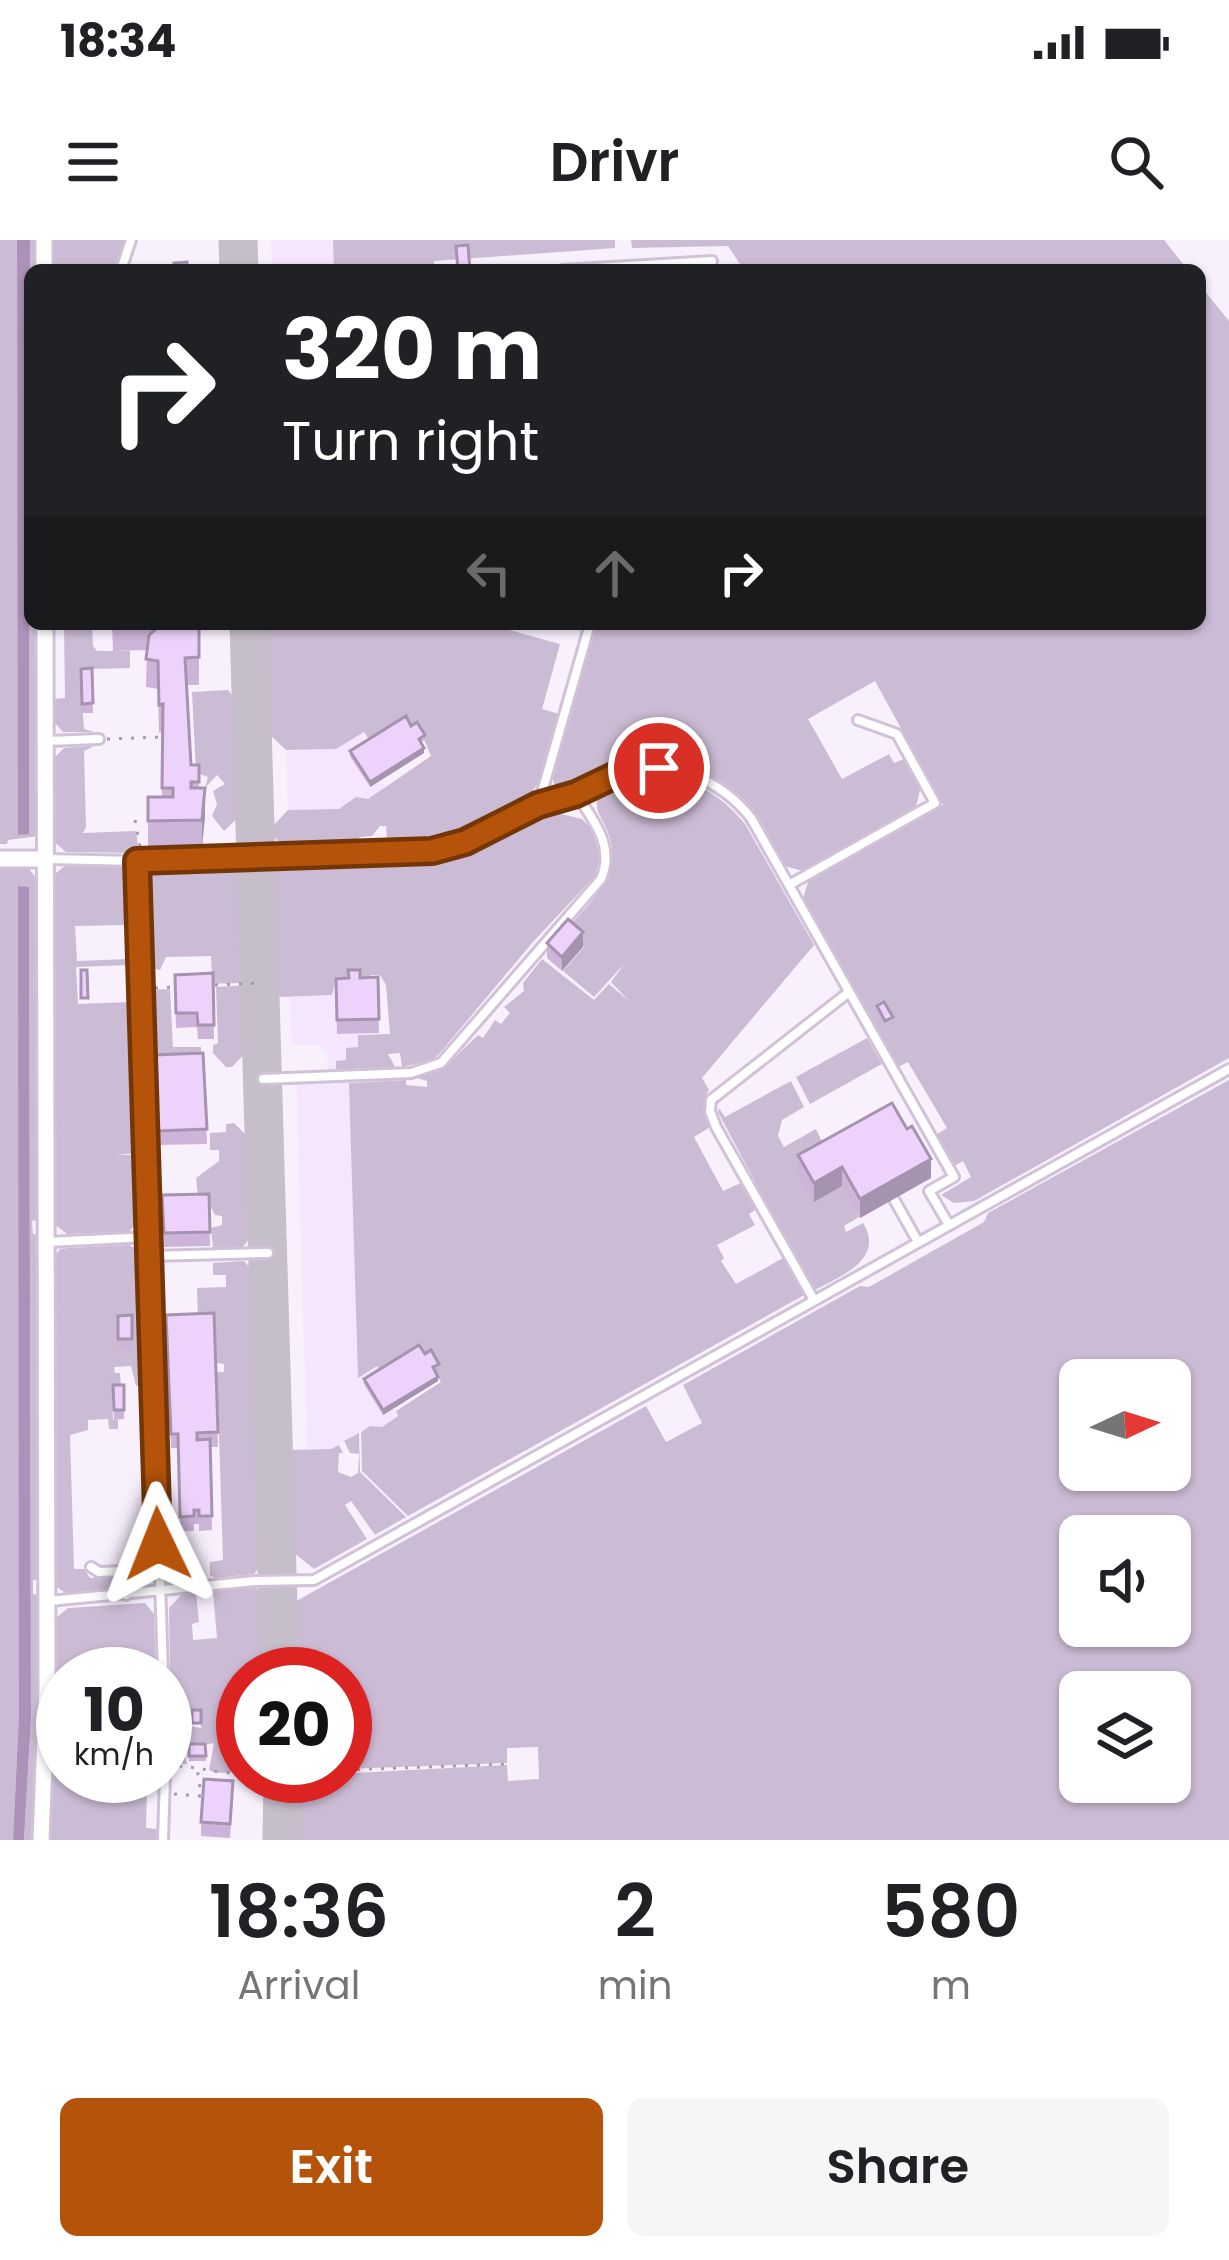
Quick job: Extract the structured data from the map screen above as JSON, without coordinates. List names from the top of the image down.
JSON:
{
  "north": "right",
  "page": {
    "status": "18:34",
    "header": "Drivr",
    "turn": ["320 m", "Turn right"],
    "speed": "10 km/h",
    "limit": "20",
    "eta": [
      "18:36",
      "Arrival",
      "2",
      "min",
      "580",
      "m"
    ],
    "buttons": ["Exit", "Share"]
  }
}
